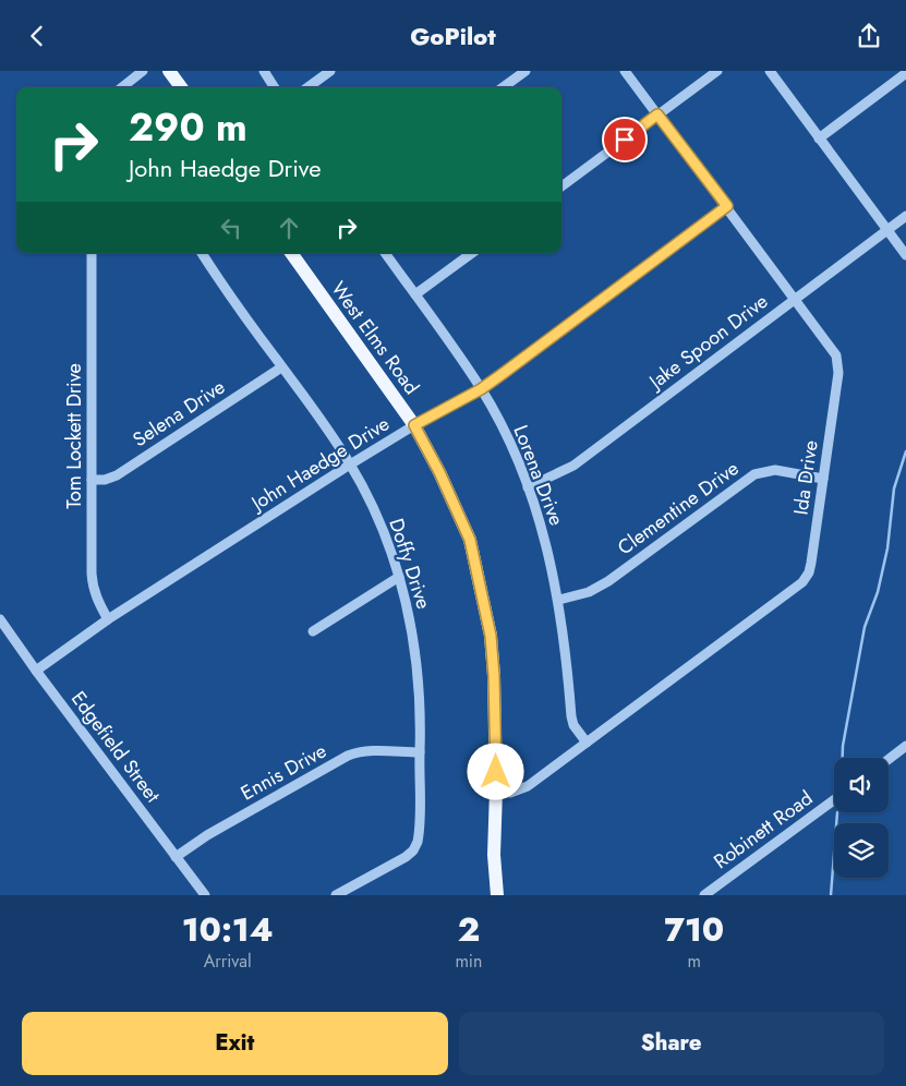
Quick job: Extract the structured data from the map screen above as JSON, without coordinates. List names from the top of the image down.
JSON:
{
  "streets": {
    "main road": ["West Elms Road"],
    "street": [
      "Jake Spoon Drive",
      "Selena Drive",
      "Tom Lockett Drive",
      "John Haedge Drive",
      "Lorena Drive",
      "Ida Drive",
      "Clementine Drive",
      "Doffy Drive",
      "Edgefield Street",
      "Ennis Drive",
      "Robinett Road"
    ]
  },
  "crossings": [
    ["West Elms Road", "John Haedge Drive"],
    ["West Elms Road", "Ida Drive"],
    ["Jake Spoon Drive", "Lorena Drive"],
    ["Jake Spoon Drive", "Ida Drive"],
    ["Selena Drive", "Tom Lockett Drive"],
    ["Selena Drive", "Doffy Drive"],
    ["Tom Lockett Drive", "John Haedge Drive"],
    ["John Haedge Drive", "Lorena Drive"],
    ["John Haedge Drive", "Ida Drive"],
    ["John Haedge Drive", "Doffy Drive"],
    ["John Haedge Drive", "Edgefield Street"],
    ["Lorena Drive", "Ida Drive"],
    ["Lorena Drive", "Clementine Drive"],
    ["Ida Drive", "Clementine Drive"],
    ["Doffy Drive", "Ennis Drive"],
    ["Edgefield Street", "Ennis Drive"]
  ],
  "page": {
    "header": "GoPilot",
    "turn": ["290 m", "John Haedge Drive"],
    "eta": [
      "10:14",
      "Arrival",
      "2",
      "min",
      "710",
      "m"
    ],
    "buttons": ["Exit", "Share"]
  }
}
